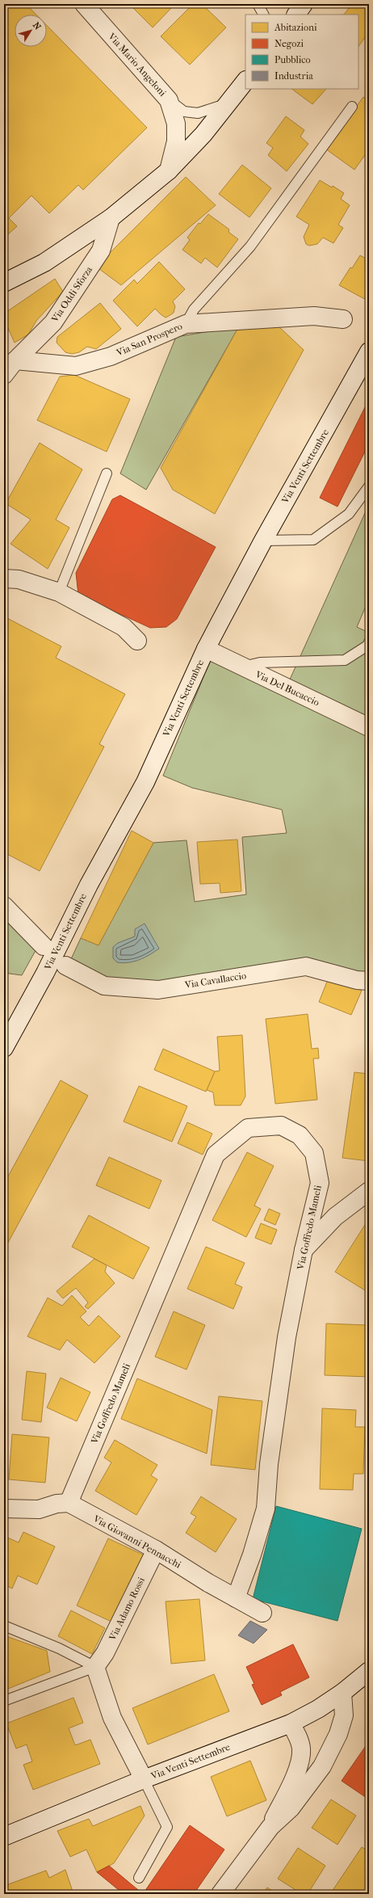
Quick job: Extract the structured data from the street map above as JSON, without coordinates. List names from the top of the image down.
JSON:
{
  "streets": {
    "street": [
      "Via Mario Angeloni",
      "Via Oddi Sforza",
      "Via San Prospero",
      "Via Venti Settembre",
      "Via Del Bucaccio",
      "Via Cavallaccio",
      "Via Goffredo Mameli",
      "Via Giovanni Pennacchi",
      "Via Adamo Rossi"
    ]
  },
  "crossings": [
    ["Via Oddi Sforza", "Via San Prospero"],
    ["Via Venti Settembre", "Via Del Bucaccio"],
    ["Via Goffredo Mameli", "Via Giovanni Pennacchi"],
    ["Via Giovanni Pennacchi", "Via Adamo Rossi"]
  ],
  "legend": [
    "Abitazioni",
    "Negozi",
    "Pubblico",
    "Industria"
  ],
  "north": "top right"
}
